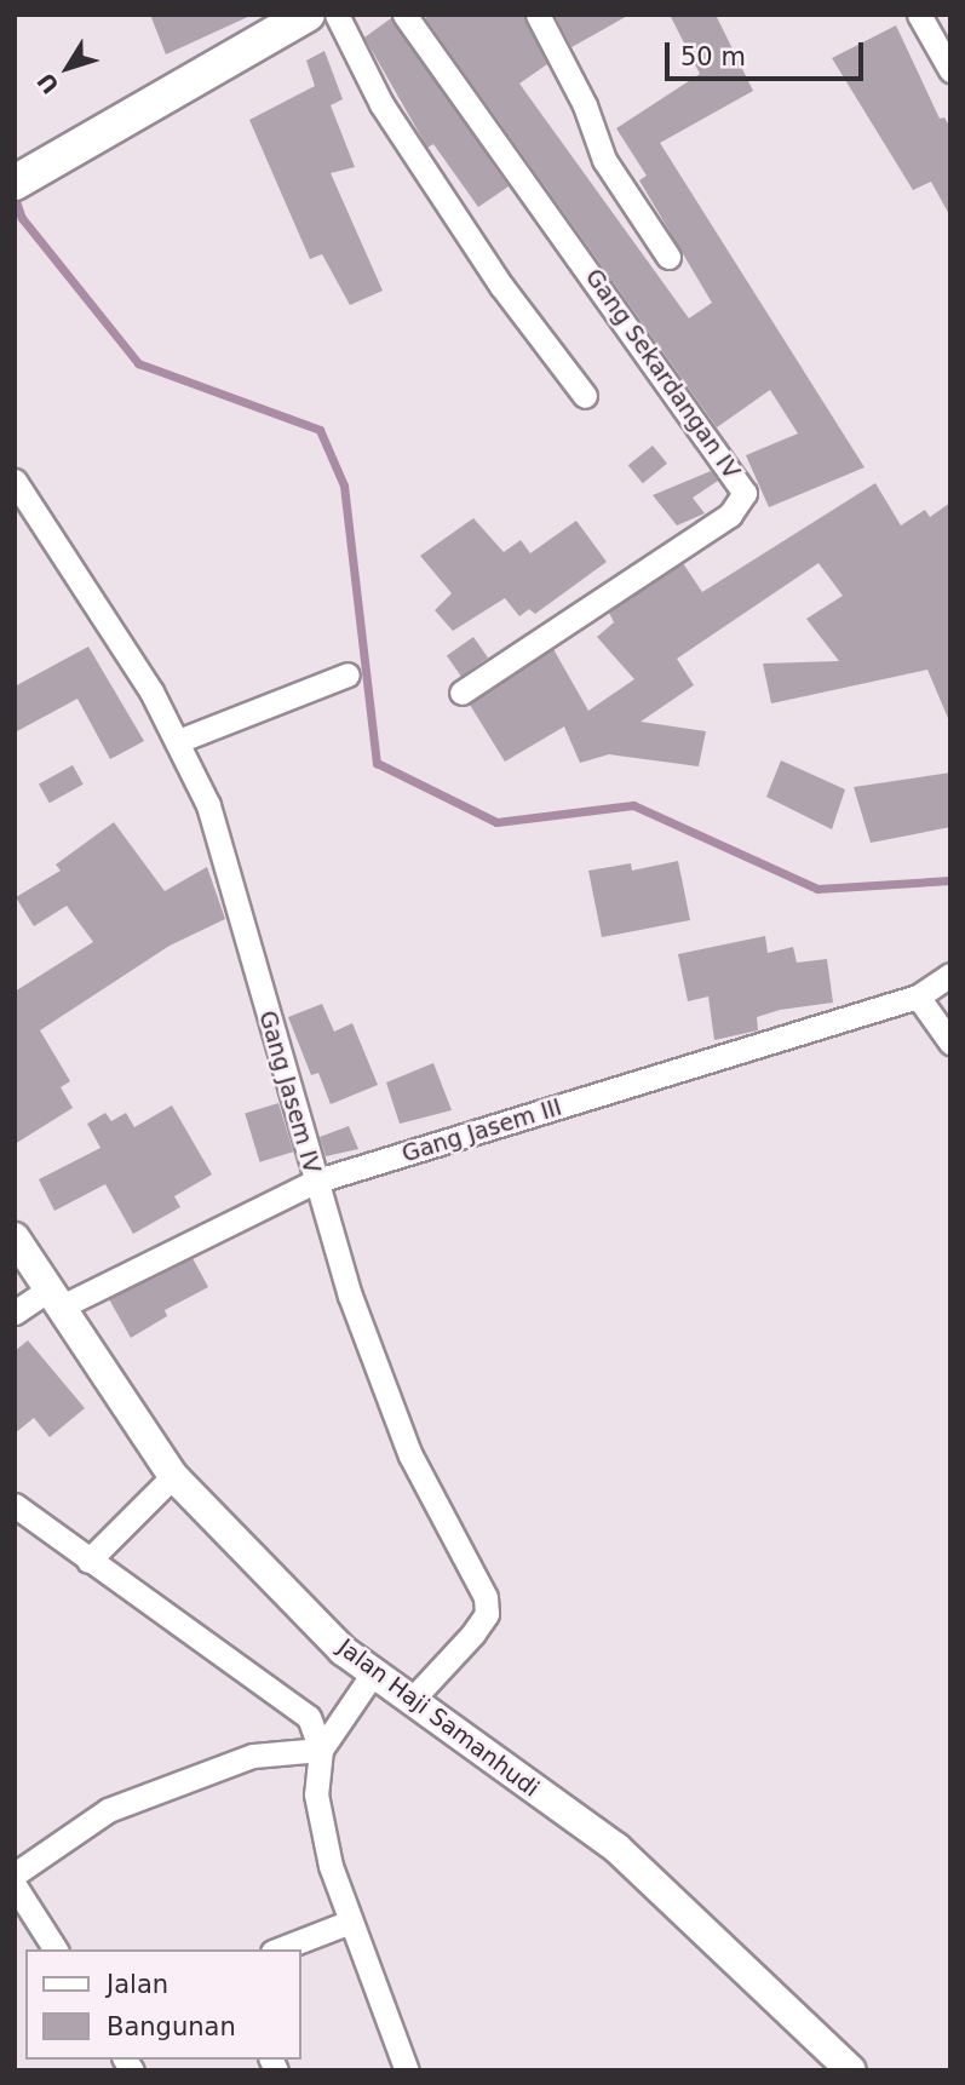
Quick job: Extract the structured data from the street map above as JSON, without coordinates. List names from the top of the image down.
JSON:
{
  "streets": {
    "street": [
      "Gang Sekardangan IV",
      "Gang Jasem IV",
      "Gang Jasem III",
      "Jalan Haji Samanhudi"
    ]
  },
  "crossings": [
    ["Gang Jasem IV", "Gang Jasem III"],
    ["Gang Jasem IV", "Jalan Haji Samanhudi"],
    ["Gang Jasem III", "Jalan Haji Samanhudi"]
  ],
  "legend": ["Jalan", "Bangunan"],
  "scale_bar": "50 m",
  "north": "bottom left"
}
